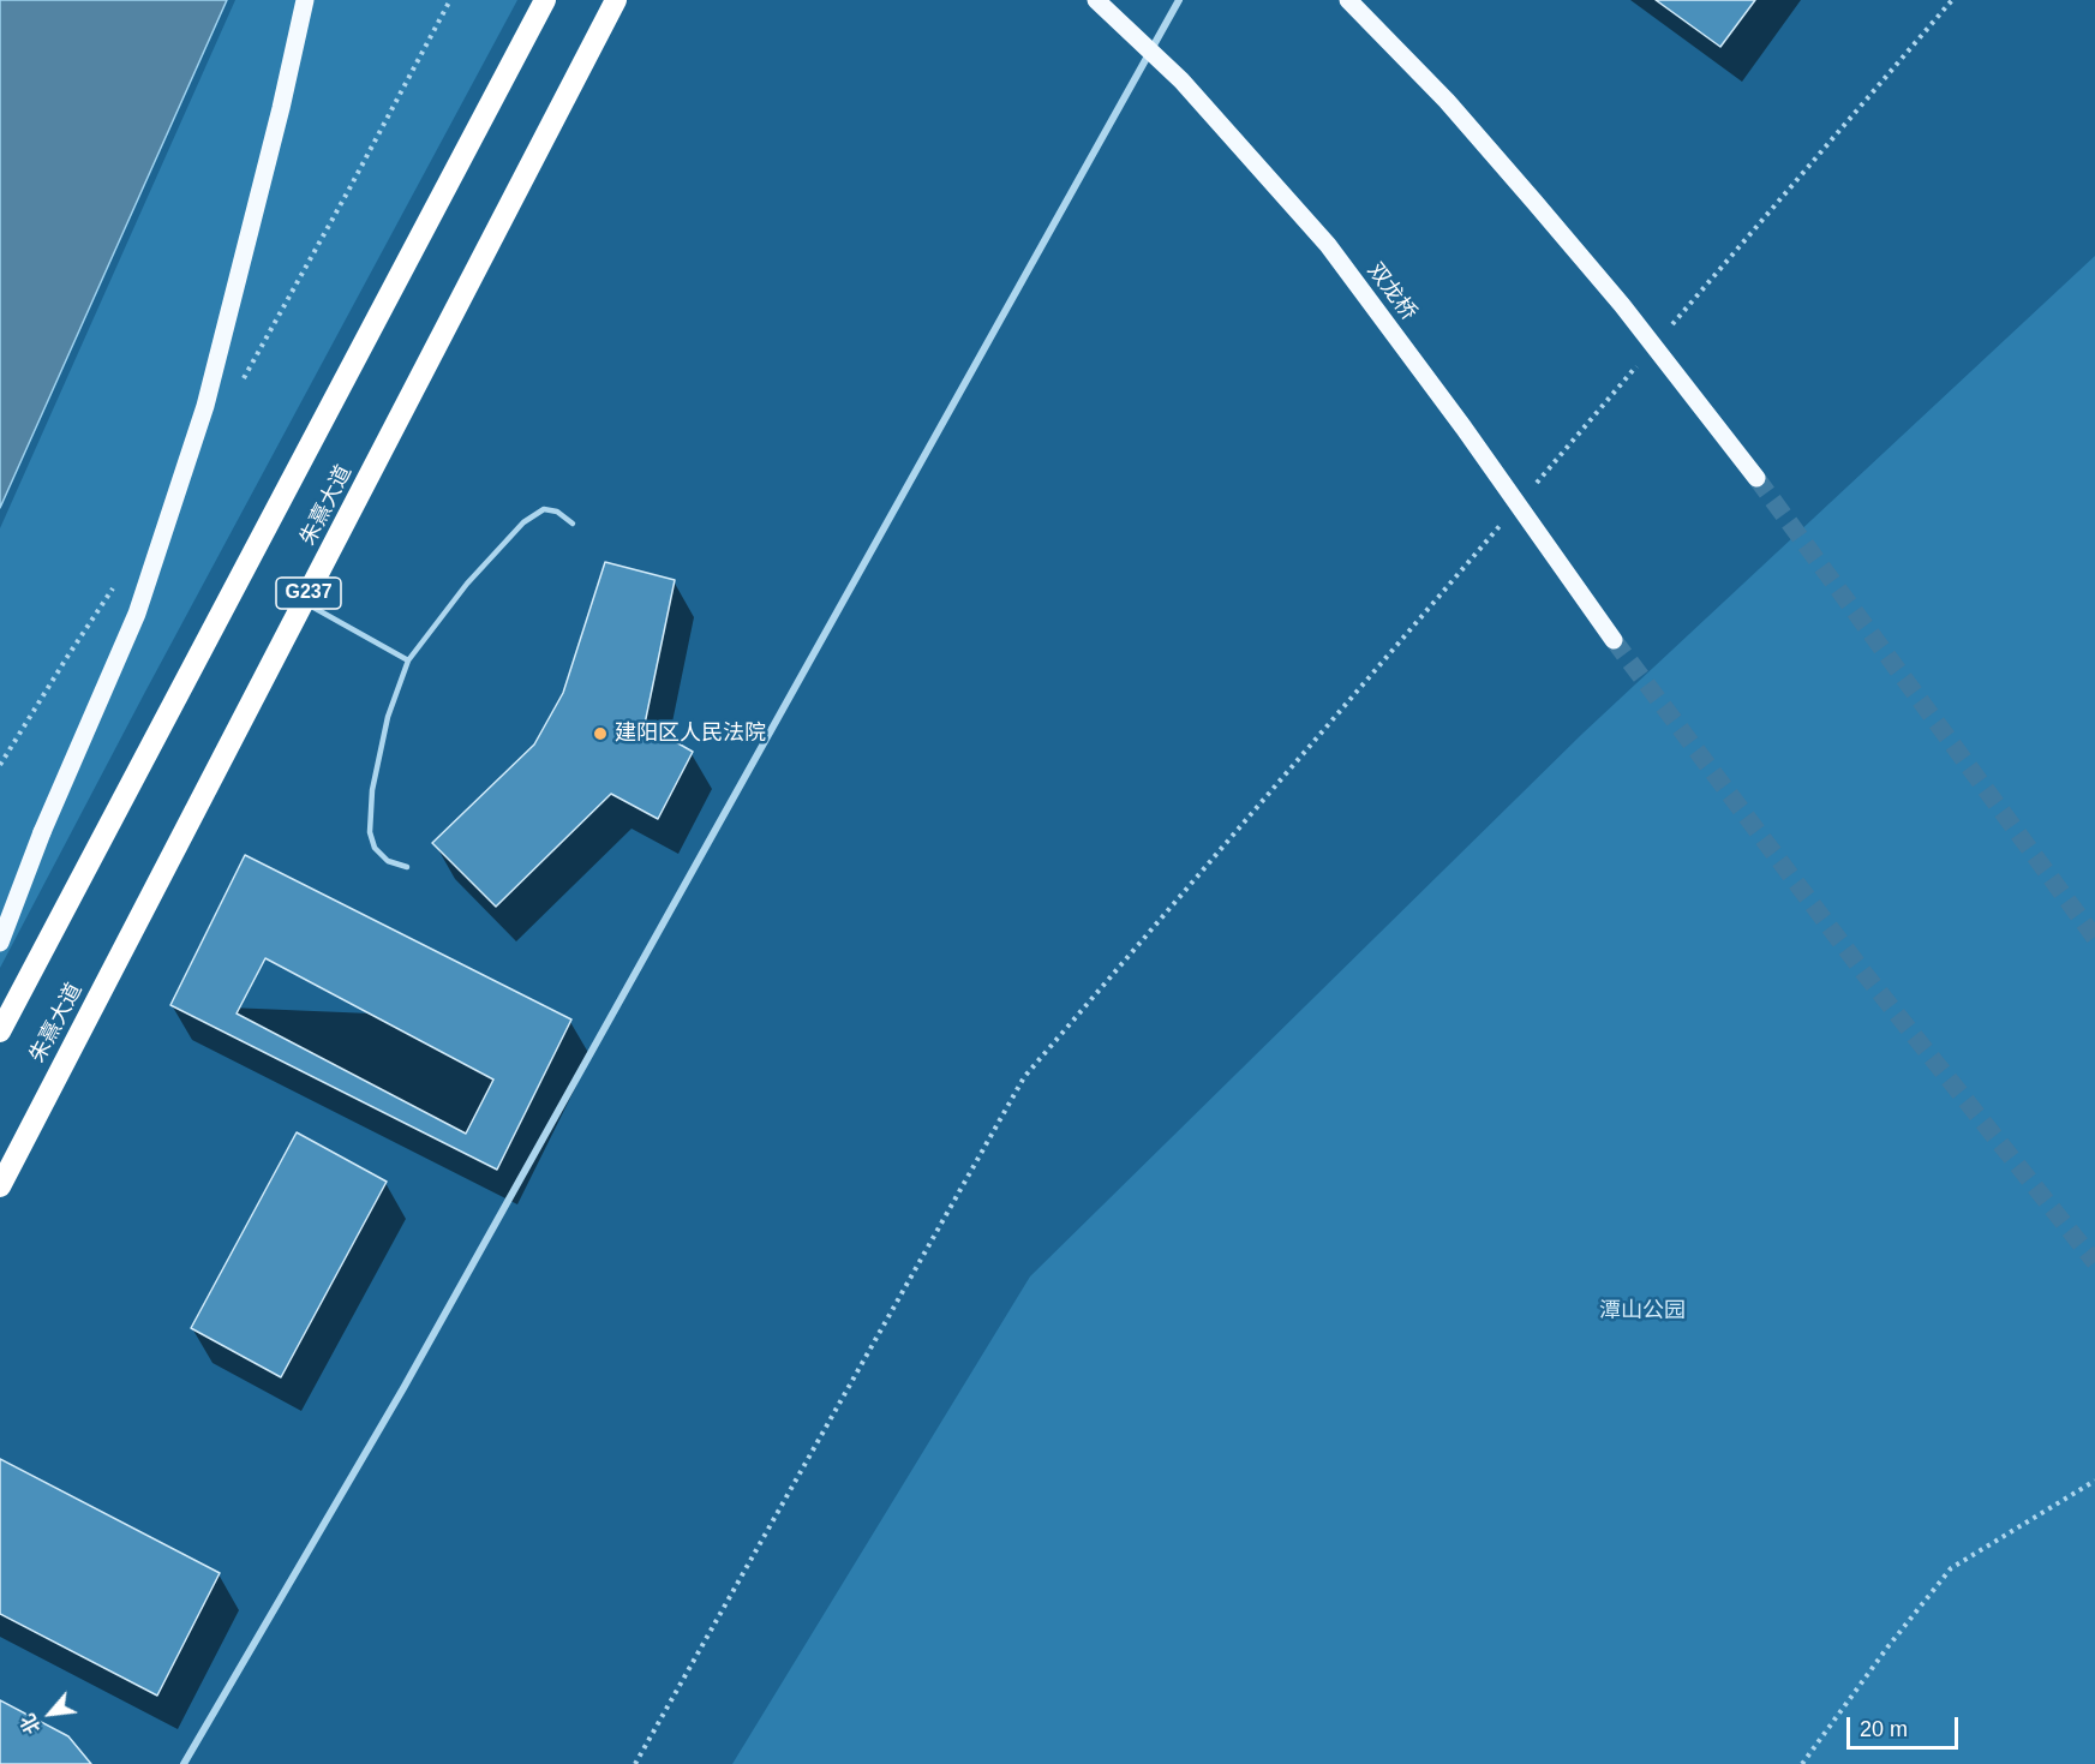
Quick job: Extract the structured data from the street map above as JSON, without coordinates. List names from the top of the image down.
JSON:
{
  "streets": {
    "highway": ["朱熹大道", "G237"],
    "main road": ["双龙桥"]
  },
  "parks": ["潭山公园"],
  "places": ["建阳区人民法院"],
  "scale_bar": "20 m",
  "north": "bottom left"
}
